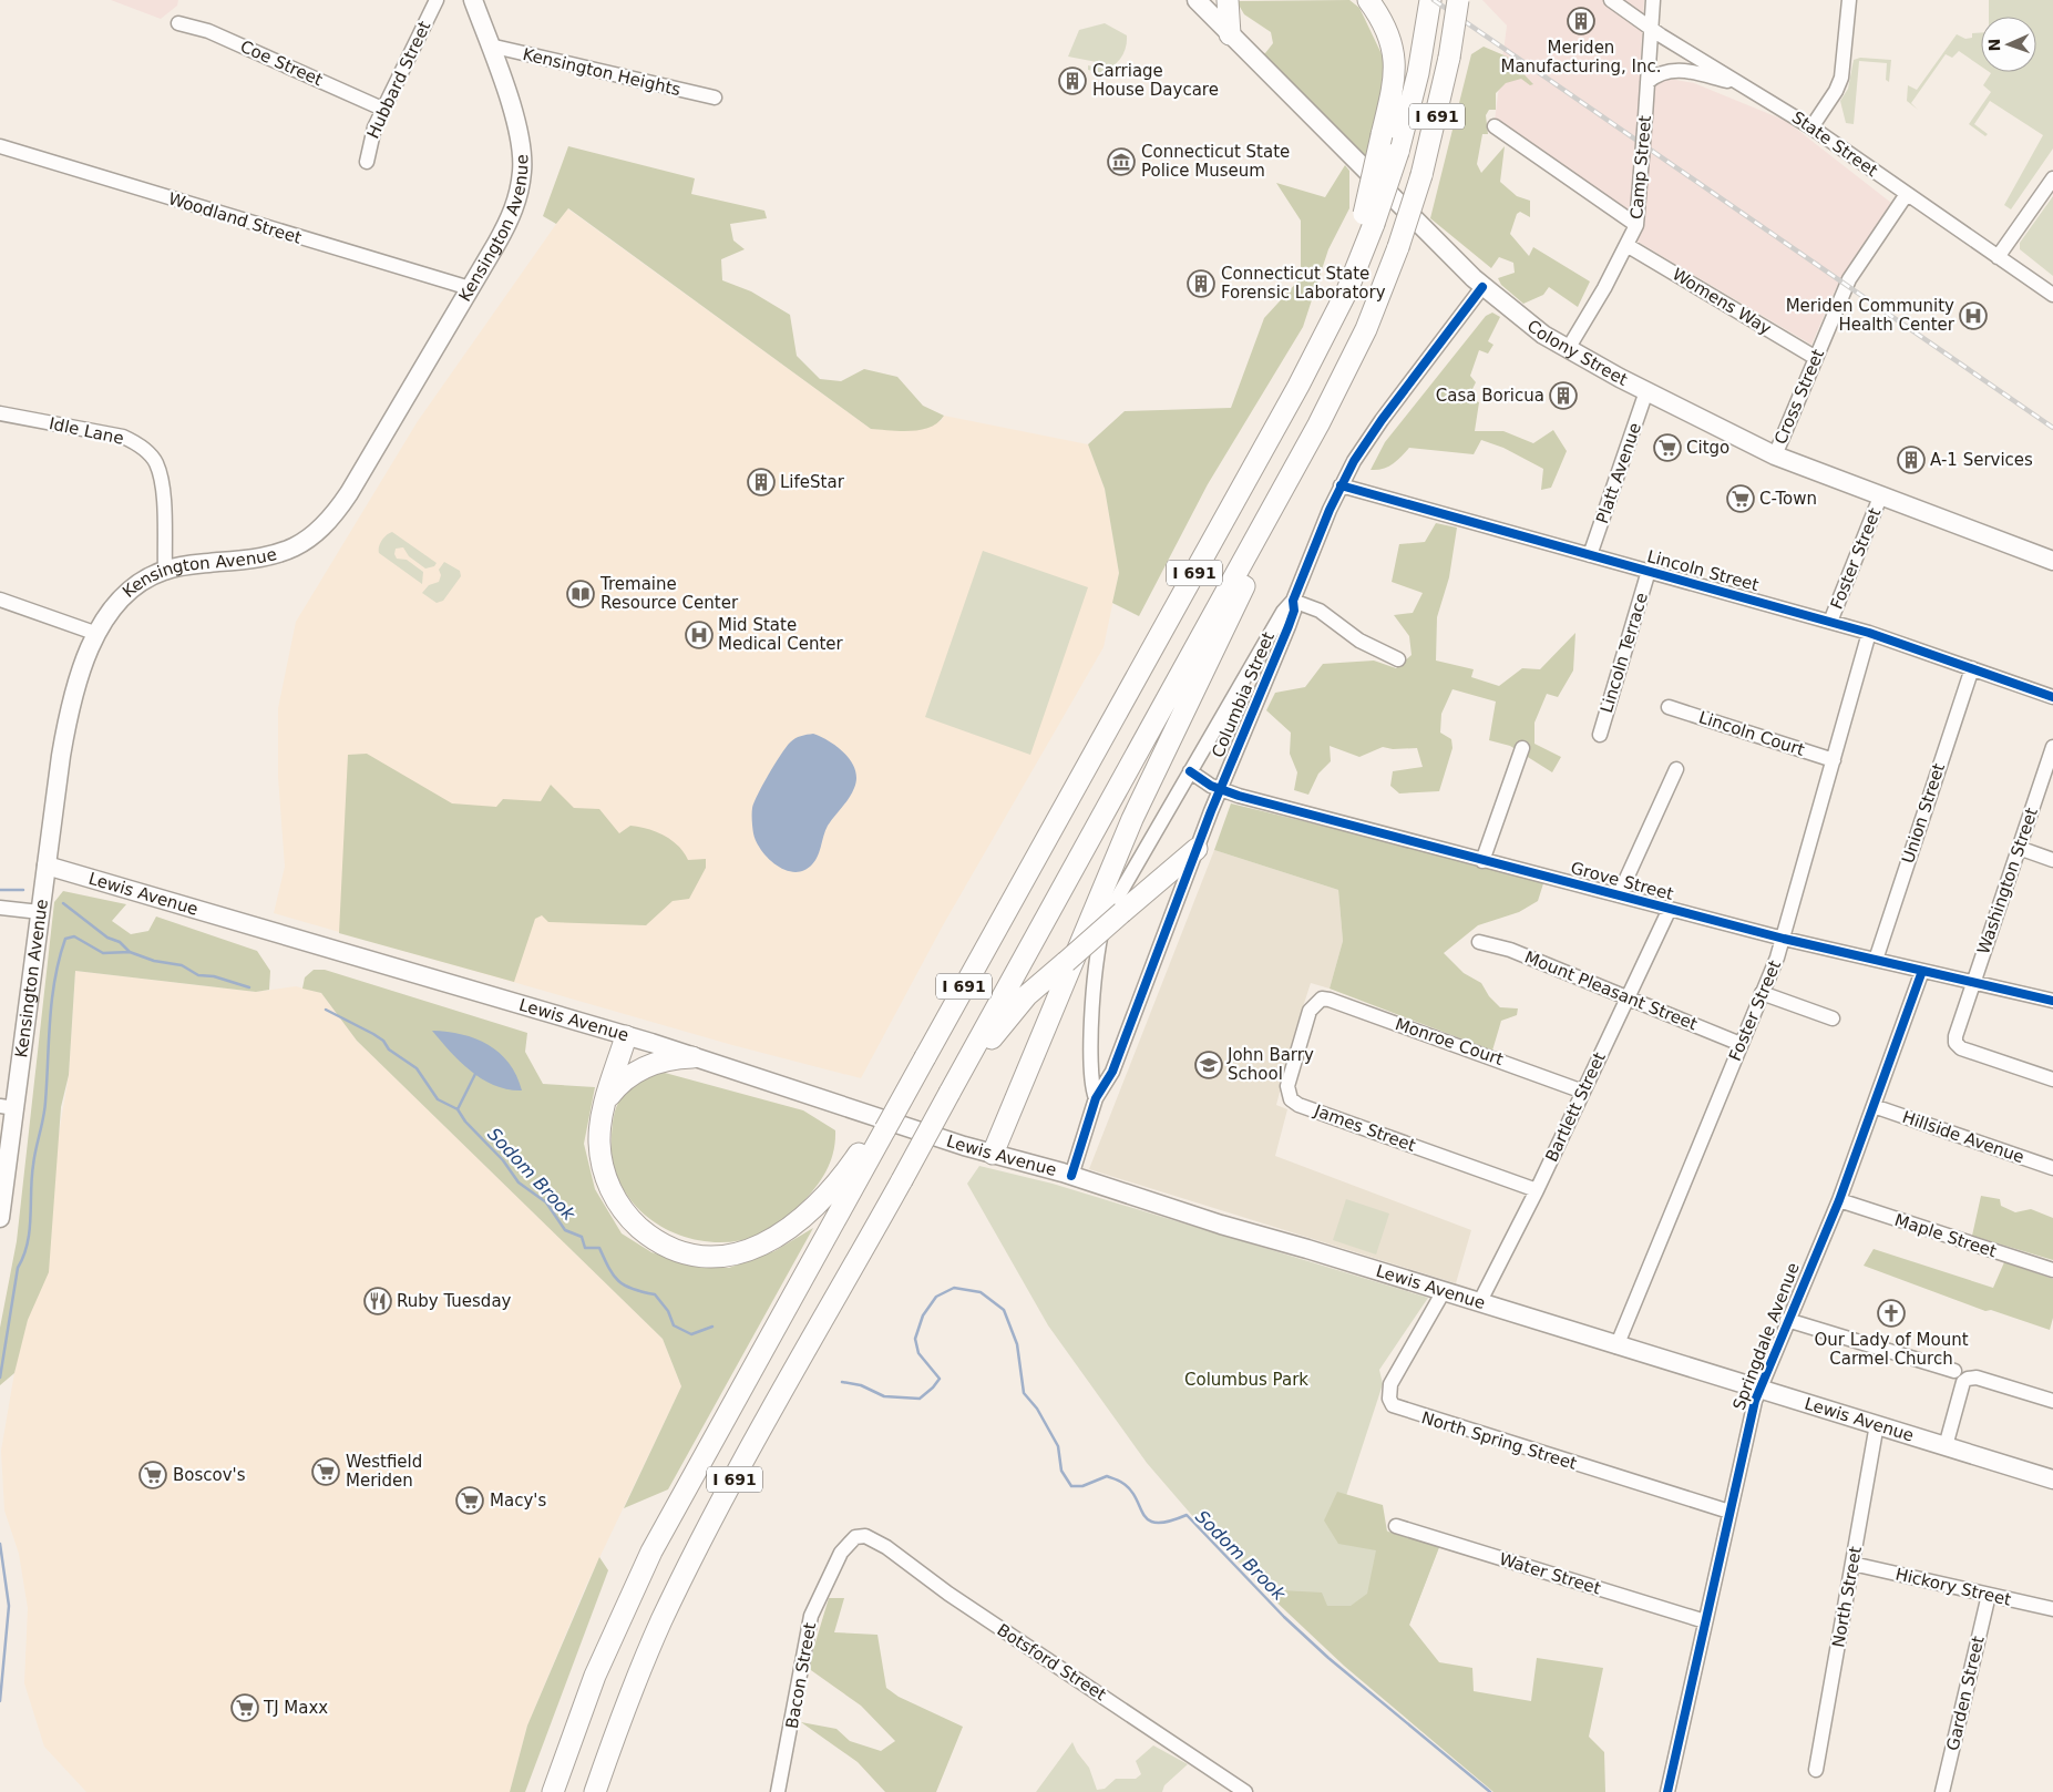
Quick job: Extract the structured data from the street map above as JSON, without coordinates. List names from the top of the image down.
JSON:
{
  "streets": {
    "highway": ["I 691"],
    "main road": ["Kensington Avenue", "Colony Street", "Lewis Avenue"],
    "street": [
      "Coe Street",
      "Kensington Heights",
      "Hubbard Street",
      "State Street",
      "Camp Street",
      "Woodland Street",
      "Womens Way",
      "Cross Street",
      "Idle Lane",
      "Platt Avenue",
      "Foster Street",
      "Lincoln Street",
      "Lincoln Terrace",
      "Columbia Street",
      "Lincoln Court",
      "Union Street",
      "Grove Street",
      "Washington Street",
      "Mount Pleasant Street",
      "Monroe Court",
      "Bartlett Street",
      "James Street",
      "Hillside Avenue",
      "Maple Street",
      "Springdale Avenue",
      "North Spring Street",
      "Water Street",
      "Hickory Street",
      "North Street",
      "Botsford Street",
      "Bacon Street",
      "Garden Street"
    ]
  },
  "crossings": [
    ["Coe Street", "Hubbard Street"],
    ["Kensington Heights", "Kensington Avenue"],
    ["State Street", "Camp Street"],
    ["State Street", "Cross Street"],
    ["Camp Street", "Womens Way"],
    ["Camp Street", "Colony Street"],
    ["Woodland Street", "Kensington Avenue"],
    ["Kensington Avenue", "Idle Lane"],
    ["Kensington Avenue", "Lewis Avenue"],
    ["Womens Way", "Cross Street"],
    ["Colony Street", "Cross Street"],
    ["Colony Street", "Platt Avenue"],
    ["Colony Street", "Foster Street"],
    ["Colony Street", "Columbia Street"],
    ["Platt Avenue", "Lincoln Street"],
    ["Foster Street", "Lincoln Street"],
    ["Foster Street", "Lincoln Court"],
    ["Foster Street", "Grove Street"],
    ["Foster Street", "Lewis Avenue"],
    ["Foster Street", "Mount Pleasant Street"],
    ["Lincoln Street", "Lincoln Terrace"],
    ["Lincoln Street", "Columbia Street"],
    ["Lincoln Street", "Union Street"],
    ["Columbia Street", "Grove Street"],
    ["Columbia Street", "Lewis Avenue"],
    ["Union Street", "Grove Street"],
    ["Grove Street", "Washington Street"],
    ["Grove Street", "Bartlett Street"],
    ["Grove Street", "Springdale Avenue"],
    ["Lewis Avenue", "Bartlett Street"],
    ["Lewis Avenue", "Springdale Avenue"],
    ["Lewis Avenue", "North Spring Street"],
    ["Lewis Avenue", "North Street"],
    ["Mount Pleasant Street", "Bartlett Street"],
    ["Monroe Court", "Bartlett Street"],
    ["Monroe Court", "James Street"],
    ["Bartlett Street", "James Street"],
    ["Hillside Avenue", "Springdale Avenue"],
    ["Maple Street", "Springdale Avenue"],
    ["Springdale Avenue", "North Spring Street"],
    ["Springdale Avenue", "Water Street"],
    ["Hickory Street", "North Street"],
    ["Hickory Street", "Garden Street"],
    ["Botsford Street", "Bacon Street"]
  ],
  "water": ["Sodom Brook"],
  "parks": ["Columbus Park"],
  "places": {
    "building": [
      "Meriden Manufacturing, Inc.",
      "Carriage House Daycare",
      "Connecticut State Forensic Laboratory",
      "Casa Boricua",
      "A-1 Services",
      "LifeStar"
    ],
    "museum": ["Connecticut State Police Museum"],
    "hospital": ["Meriden Community Health Center", "Mid State Medical Center"],
    "supermarket": [
      "Citgo",
      "C-Town",
      "Westfield Meriden",
      "Boscov's",
      "Macy's",
      "TJ Maxx"
    ],
    "library": ["Tremaine Resource Center"],
    "school or university": ["John Barry School"],
    "restaurant": ["Ruby Tuesday"],
    "church": ["Our Lady of Mount Carmel Church"]
  },
  "north": "left"
}
